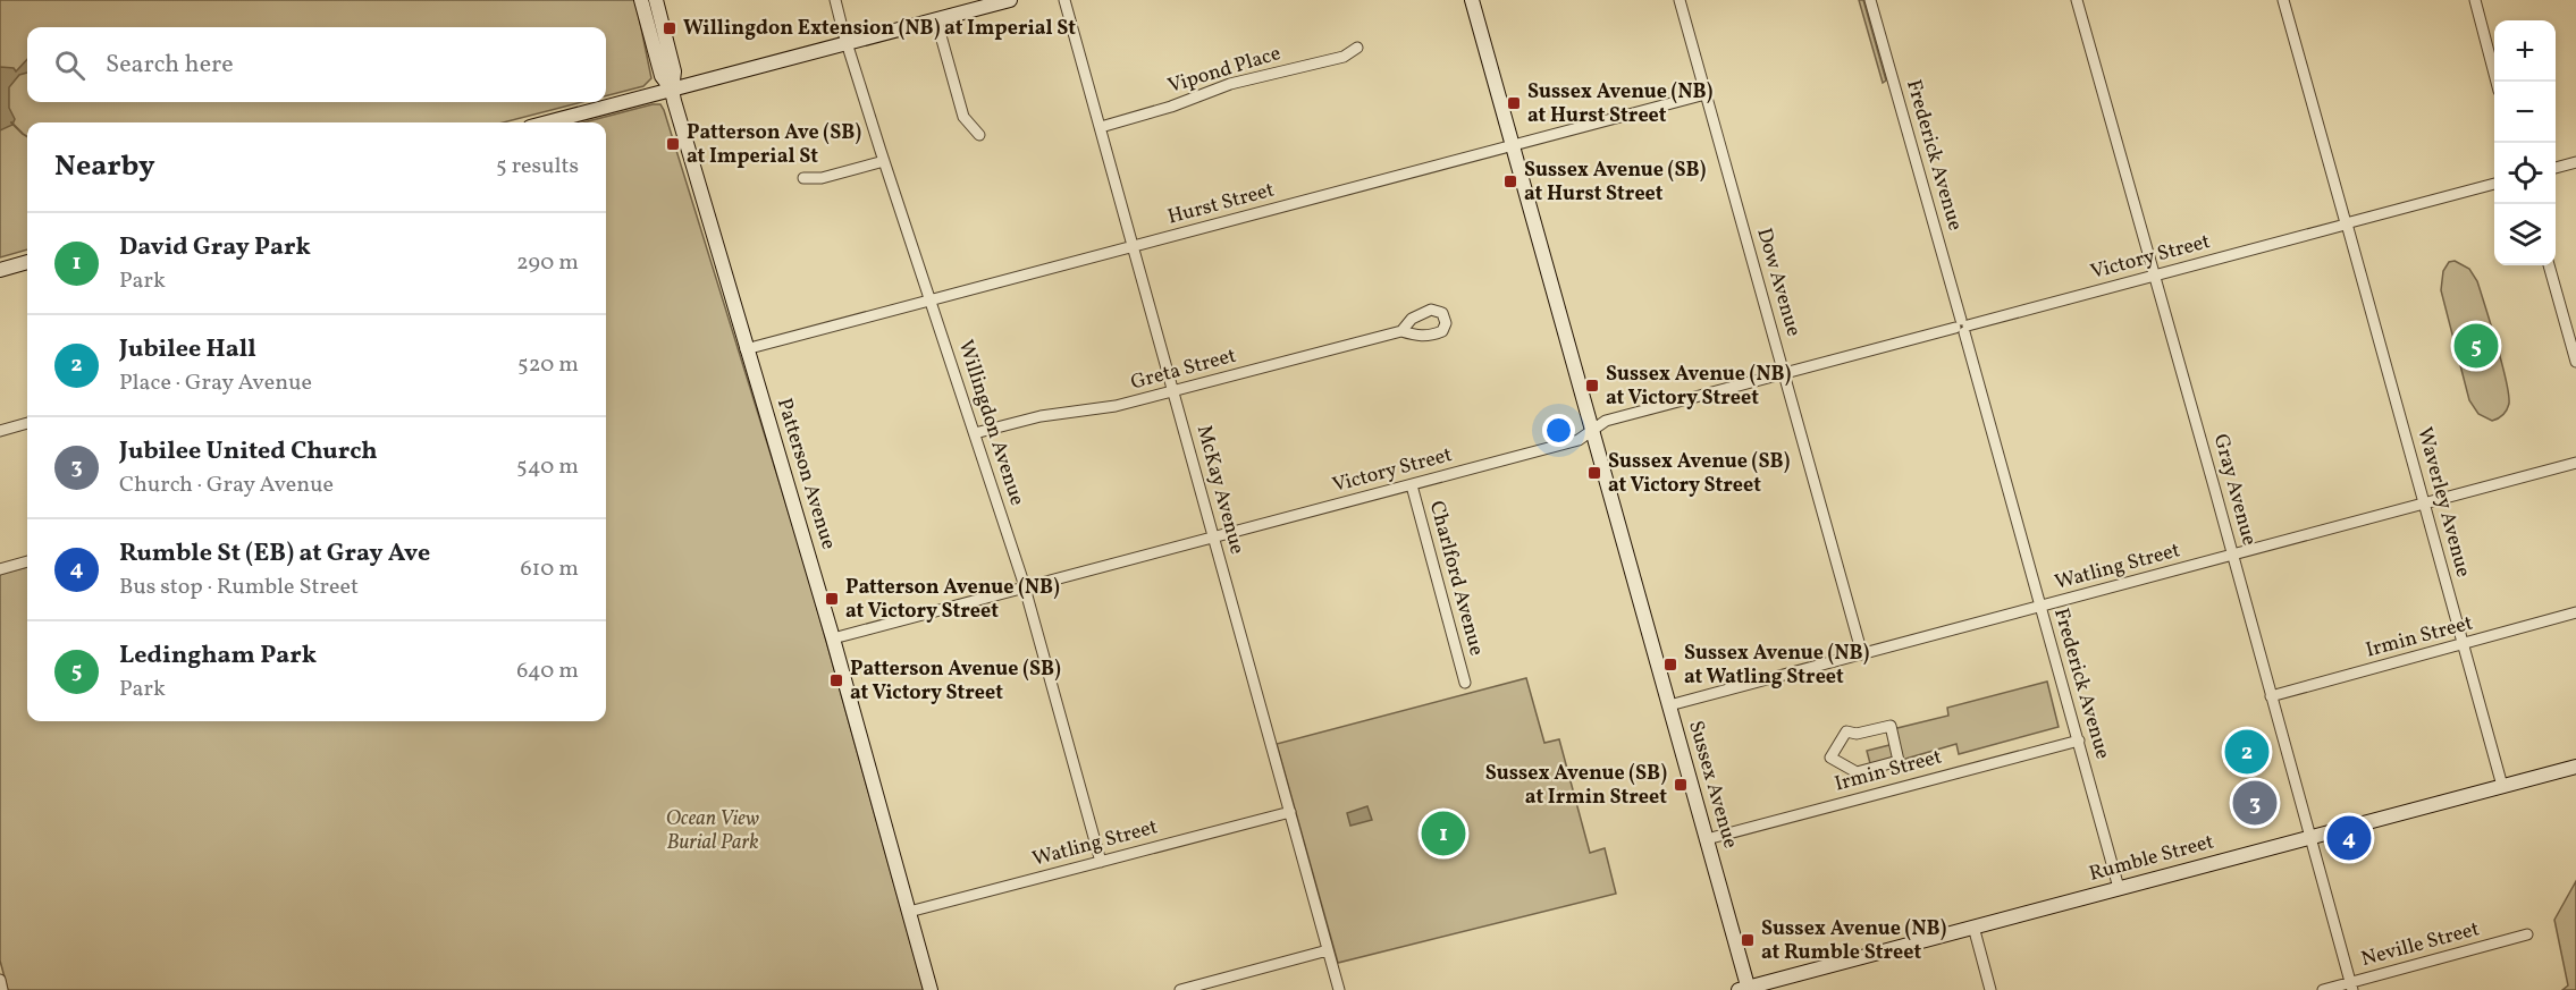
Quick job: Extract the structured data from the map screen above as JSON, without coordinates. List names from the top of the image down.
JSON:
{
  "streets": {
    "street": [
      "Vipond Place",
      "Frederick Avenue",
      "Hurst Street",
      "Victory Street",
      "Dow Avenue",
      "Greta Street",
      "Willingdon Avenue",
      "Patterson Avenue",
      "McKay Avenue",
      "Gray Avenue",
      "Waverley Avenue",
      "Watling Street",
      "Charlford Avenue",
      "Irmin Street",
      "Sussex Avenue",
      "Rumble Street",
      "Neville Street"
    ]
  },
  "crossings": [
    ["Vipond Place", "McKay Avenue"],
    ["Frederick Avenue", "Victory Street"],
    ["Frederick Avenue", "Watling Street"],
    ["Frederick Avenue", "Irmin Street"],
    ["Frederick Avenue", "Rumble Street"],
    ["Hurst Street", "Dow Avenue"],
    ["Hurst Street", "Willingdon Avenue"],
    ["Hurst Street", "Patterson Avenue"],
    ["Hurst Street", "McKay Avenue"],
    ["Hurst Street", "Sussex Avenue"],
    ["Victory Street", "Dow Avenue"],
    ["Victory Street", "Willingdon Avenue"],
    ["Victory Street", "Patterson Avenue"],
    ["Victory Street", "McKay Avenue"],
    ["Victory Street", "Gray Avenue"],
    ["Victory Street", "Waverley Avenue"],
    ["Victory Street", "Charlford Avenue"],
    ["Victory Street", "Sussex Avenue"],
    ["Dow Avenue", "Watling Street"],
    ["Greta Street", "Willingdon Avenue"],
    ["Greta Street", "McKay Avenue"],
    ["Willingdon Avenue", "Watling Street"],
    ["Patterson Avenue", "Watling Street"],
    ["McKay Avenue", "Watling Street"],
    ["Gray Avenue", "Watling Street"],
    ["Gray Avenue", "Irmin Street"],
    ["Gray Avenue", "Rumble Street"],
    ["Gray Avenue", "Neville Street"],
    ["Waverley Avenue", "Watling Street"],
    ["Waverley Avenue", "Irmin Street"],
    ["Waverley Avenue", "Rumble Street"],
    ["Watling Street", "Sussex Avenue"],
    ["Irmin Street", "Sussex Avenue"],
    ["Sussex Avenue", "Rumble Street"]
  ],
  "parks": ["Ocean View Burial Park"],
  "places": {
    "transit": [
      "Willingdon Extension (NB) at Imperial St",
      "Sussex Avenue (NB) at Hurst Street",
      "Patterson Ave (SB) at Imperial St",
      "Sussex Avenue (SB) at Hurst Street",
      "Sussex Avenue (NB) at Victory Street",
      "Sussex Avenue (SB) at Victory Street",
      "Patterson Avenue (NB) at Victory Street",
      "Sussex Avenue (NB) at Watling Street",
      "Patterson Avenue (SB) at Victory Street",
      "Sussex Avenue (SB) at Irmin Street",
      "Sussex Avenue (NB) at Rumble Street"
    ]
  },
  "page": {
    "map_buttons": ["+", "−"],
    "search": "Search here",
    "heading": ["Nearby", "5 results"],
    "list": [
      {
        "mark": "1",
        "name": "David Gray Park",
        "note": "Park",
        "value": "290 m"
      },
      {
        "mark": "2",
        "name": "Jubilee Hall",
        "note": "Place · Gray Avenue",
        "value": "520 m"
      },
      {
        "mark": "3",
        "name": "Jubilee United Church",
        "note": "Church · Gray Avenue",
        "value": "540 m"
      },
      {
        "mark": "4",
        "name": "Rumble St (EB) at Gray Ave",
        "note": "Bus stop · Rumble Street",
        "value": "610 m"
      },
      {
        "mark": "5",
        "name": "Ledingham Park",
        "note": "Park",
        "value": "640 m"
      }
    ],
    "pins": [
      "5",
      "2",
      "3",
      "1",
      "4"
    ]
  }
}
